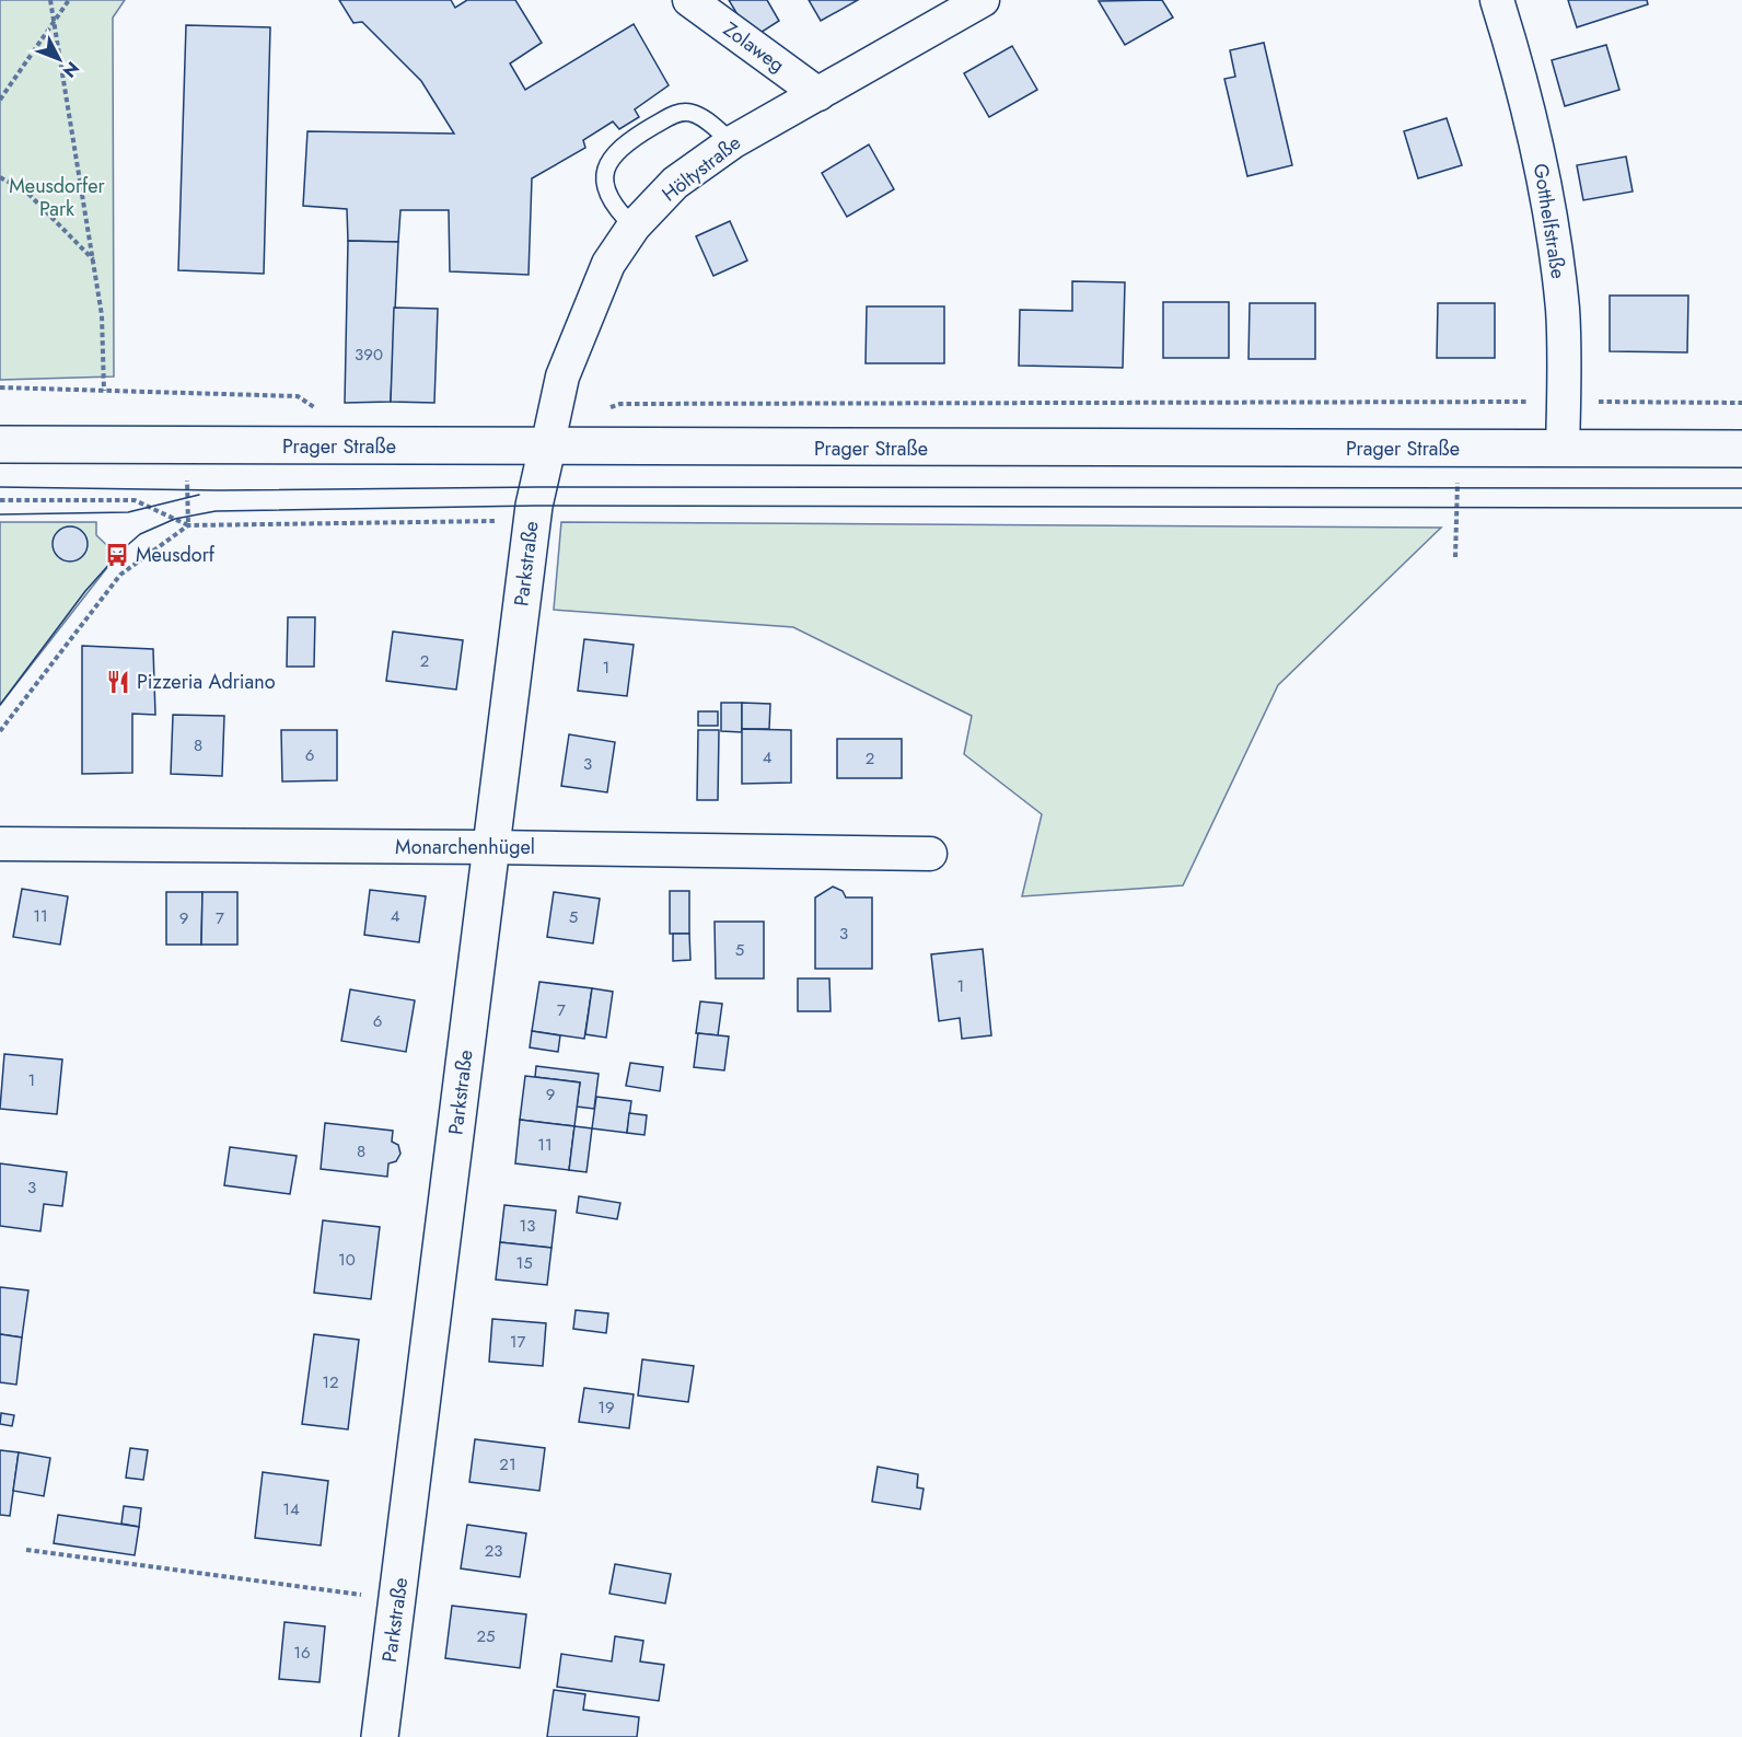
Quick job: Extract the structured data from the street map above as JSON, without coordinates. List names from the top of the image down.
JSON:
{
  "streets": {
    "main road": ["Prager Straße", "Parkstraße"],
    "street": [
      "Zolaweg",
      "Höltystraße",
      "Gotthelfstraße",
      "Monarchenhügel"
    ]
  },
  "crossings": [
    ["Zolaweg", "Höltystraße"],
    ["Höltystraße", "Prager Straße"],
    ["Höltystraße", "Parkstraße"],
    ["Gotthelfstraße", "Prager Straße"],
    ["Prager Straße", "Parkstraße"],
    ["Parkstraße", "Monarchenhügel"]
  ],
  "parks": ["Meusdorfer Park"],
  "places": {
    "bus stop": ["Meusdorf"],
    "restaurant": ["Pizzeria Adriano"]
  },
  "house_numbers": [
    "390",
    "2",
    "1",
    "8",
    "6",
    "4",
    "2",
    "3",
    "11",
    "4",
    "5",
    "9",
    "7",
    "3",
    "5",
    "1",
    "7",
    "6",
    "1",
    "9",
    "11",
    "8",
    "3",
    "13",
    "10",
    "15",
    "17",
    "12",
    "19",
    "21",
    "14",
    "23",
    "25",
    "16"
  ],
  "north": "bottom right"
}
